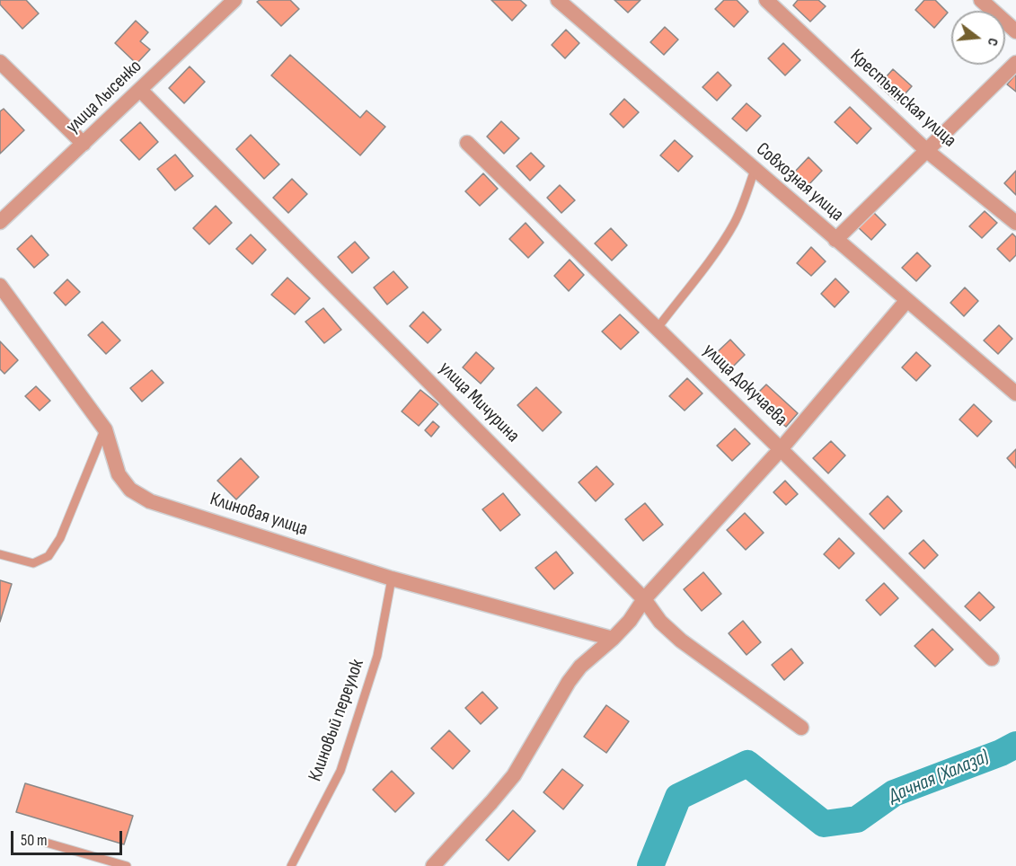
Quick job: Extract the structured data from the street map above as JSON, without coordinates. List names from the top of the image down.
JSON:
{
  "streets": {
    "street": [
      "улица Лысенко",
      "Крестьянская улица",
      "Совхозная улица",
      "улица Докучаева",
      "улица Мичурина",
      "Клиновая улица"
    ],
    "lane": ["Клиновый переулок"]
  },
  "crossings": [
    ["улица Лысенко", "улица Мичурина"],
    ["Клиновая улица", "Клиновый переулок"]
  ],
  "water": ["Дачная (Халаза)"],
  "scale_bar": "50 m",
  "north": "right"
}
